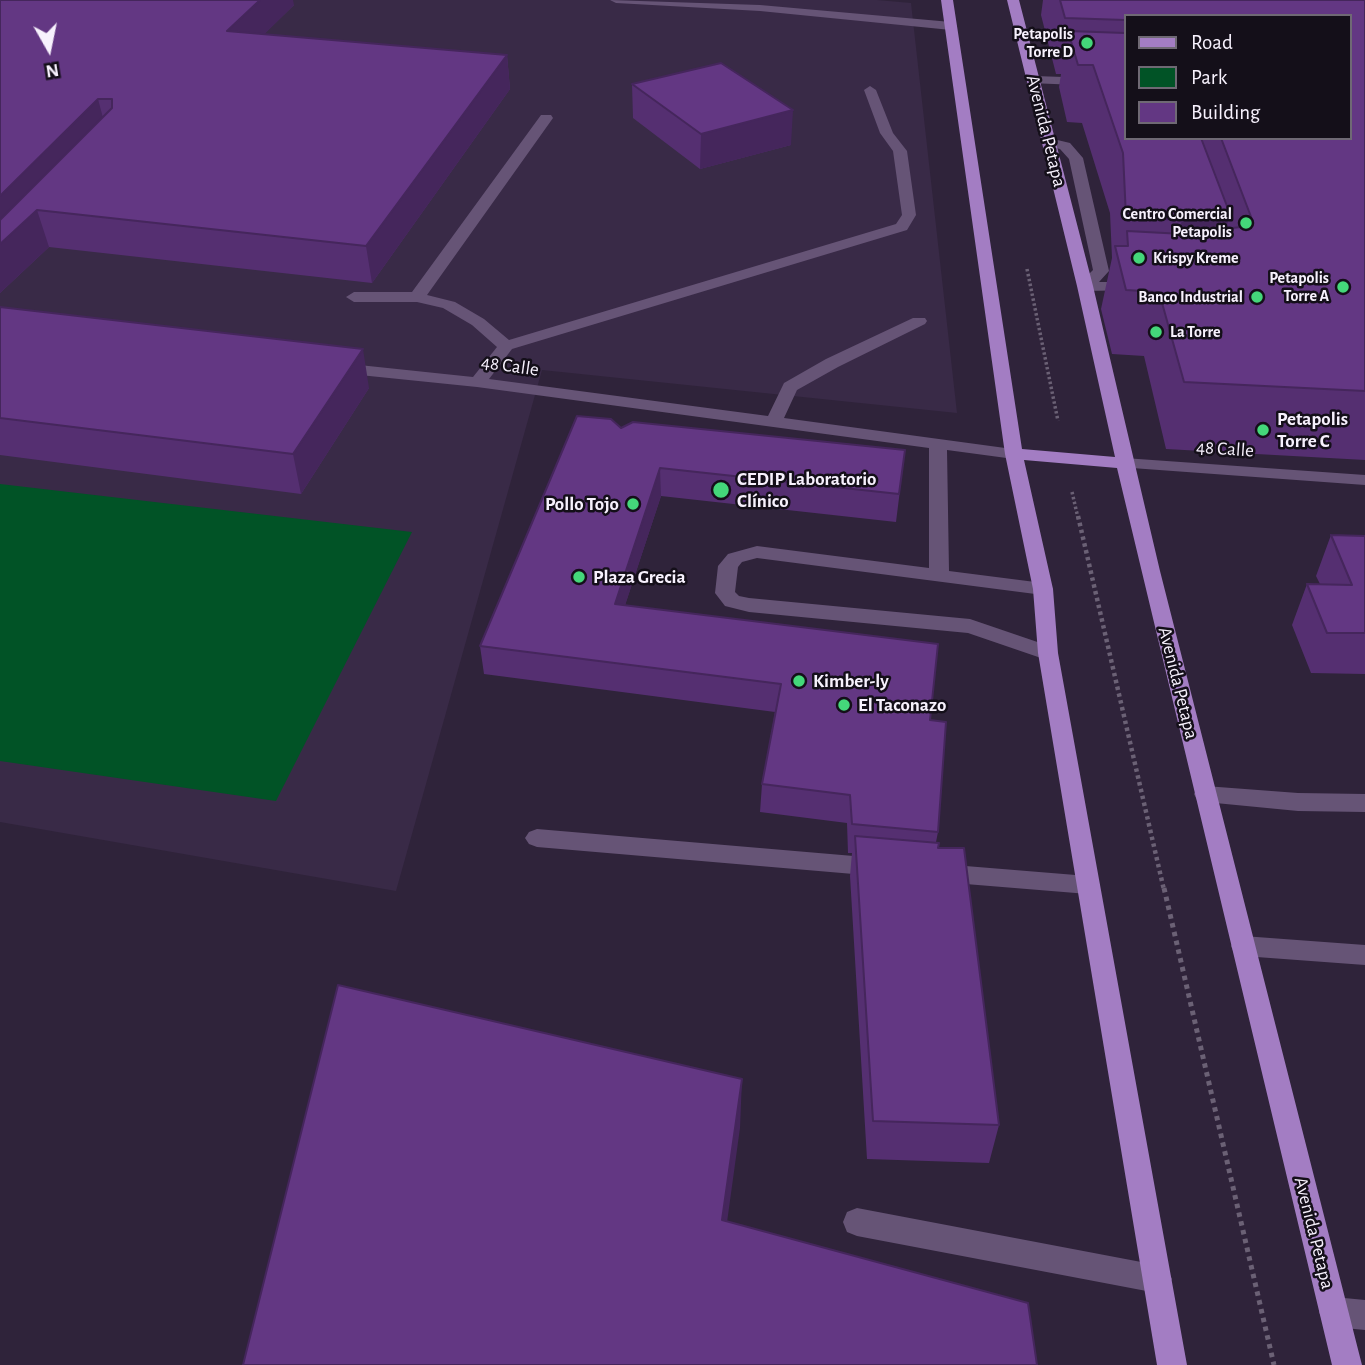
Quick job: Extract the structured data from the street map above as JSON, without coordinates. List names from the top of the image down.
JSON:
{
  "streets": {
    "main road": ["Avenida Petapa"],
    "street": ["48 Calle"]
  },
  "crossings": [
    ["Avenida Petapa", "48 Calle"]
  ],
  "places": [
    "Petapolis Torre D",
    "Centro Comercial Petapolis",
    "Krispy Kreme",
    "Petapolis Torre A",
    "Banco Industrial",
    "La Torre",
    "Petapolis Torre C",
    "CEDIP Laboratorio Clínico",
    "Pollo Tojo",
    "Plaza Grecia",
    "Kimber-ly",
    "El Taconazo"
  ],
  "legend": ["Road", "Park", "Building"],
  "north": "bottom"
}
